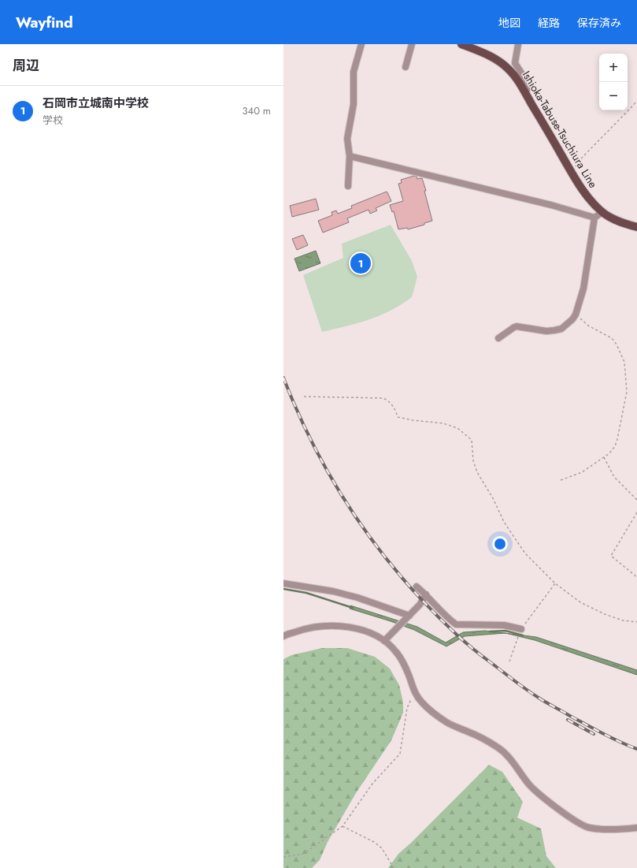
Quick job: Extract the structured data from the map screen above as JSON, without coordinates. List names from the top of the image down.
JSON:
{
  "streets": {
    "main road": ["Ishioka-Tabuse-Tsuchiura Line"]
  },
  "page": {
    "header": "Wayfind",
    "nav": ["地図", "経路", "保存済み"],
    "heading": "周辺",
    "map_buttons": ["+", "−"],
    "list": [
      {
        "mark": "1",
        "name": "石岡市立城南中学校",
        "note": "学校",
        "value": "340 m"
      }
    ],
    "pins": "1"
  }
}
